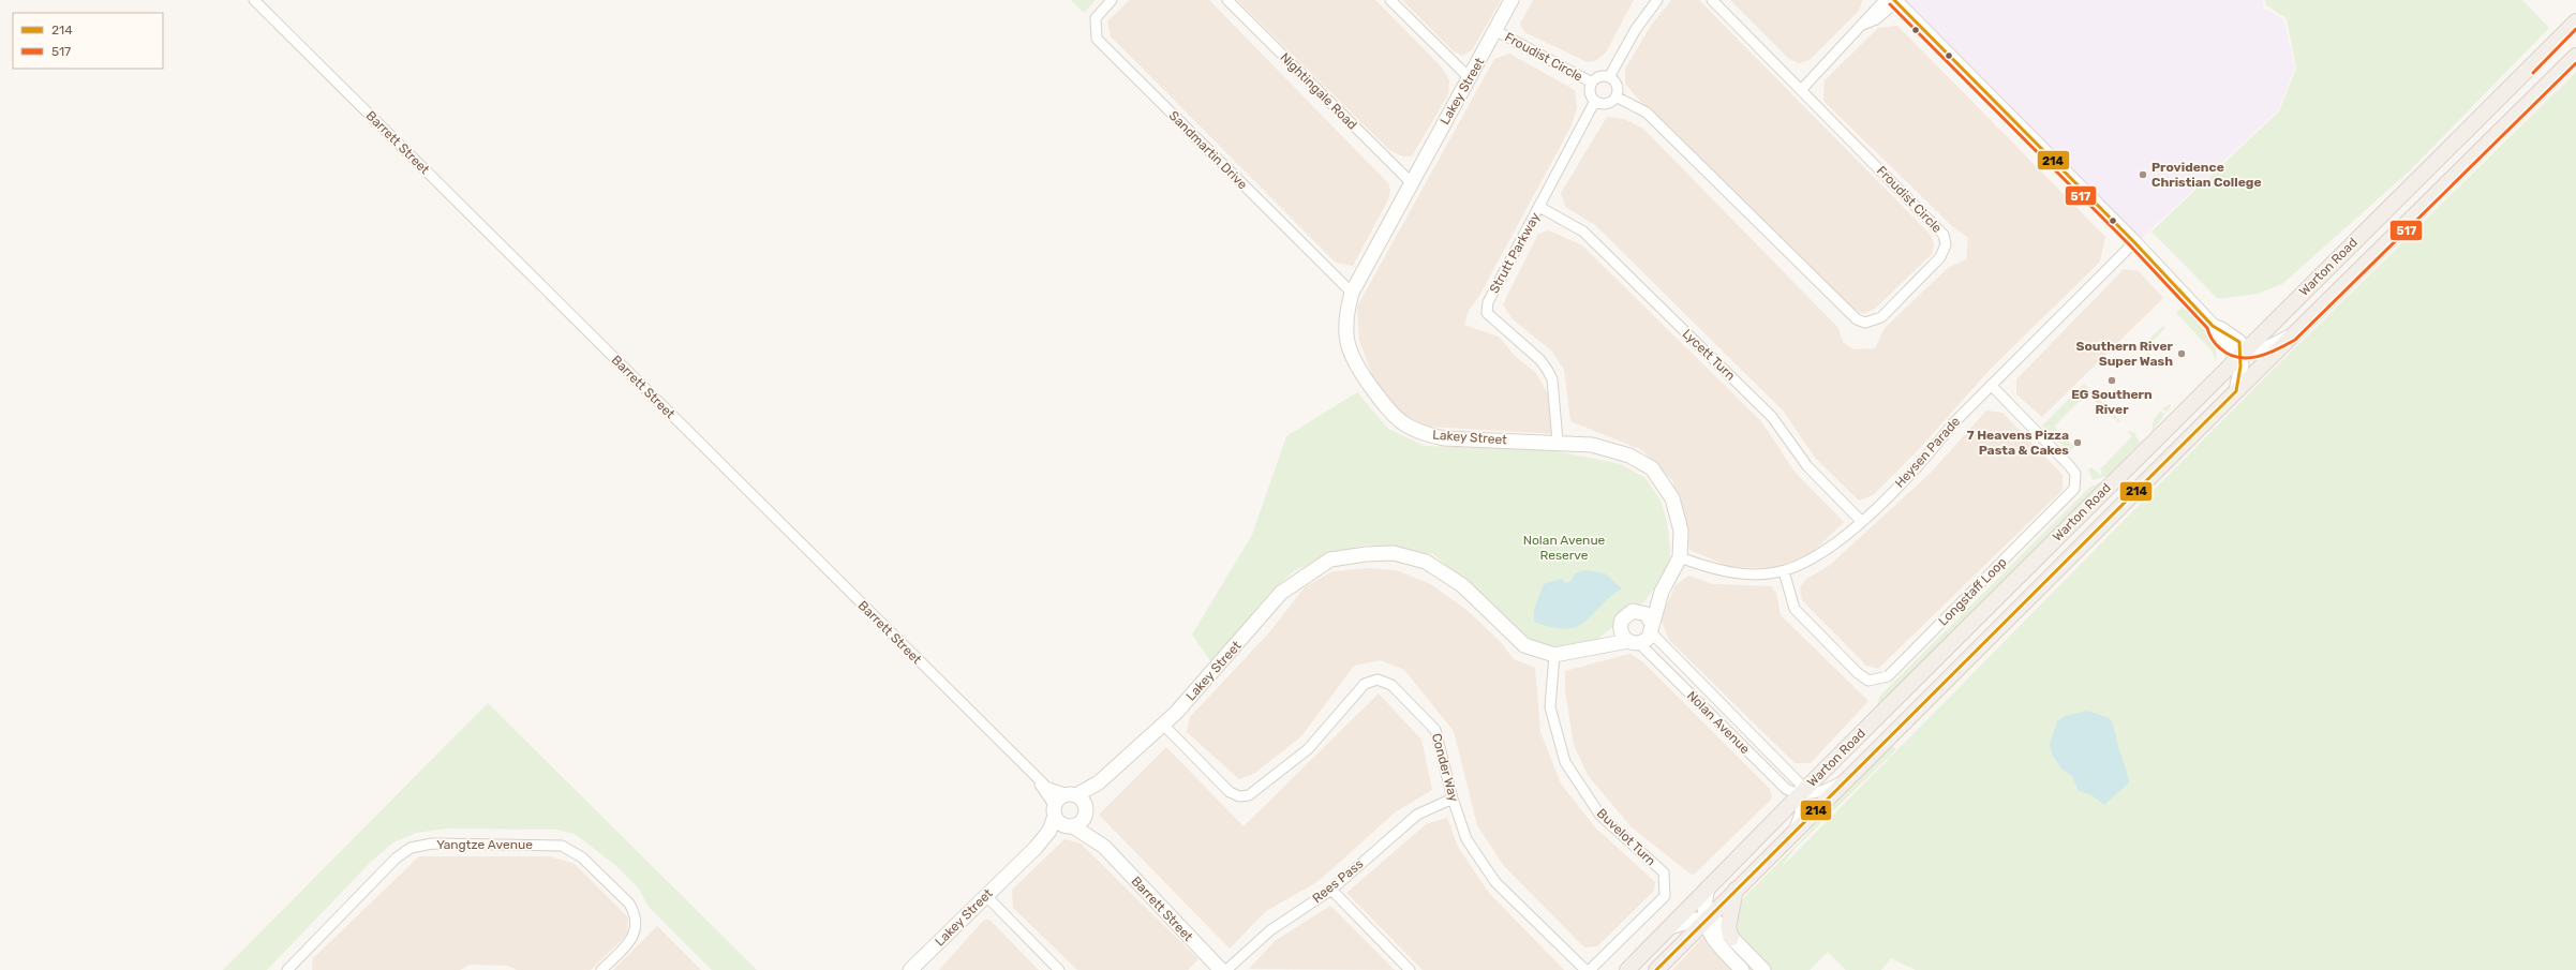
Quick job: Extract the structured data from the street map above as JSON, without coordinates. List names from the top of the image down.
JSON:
{
  "streets": {
    "main road": ["Warton Road"],
    "street": [
      "Froudist Circle",
      "Nightingale Road",
      "Lakey Street",
      "Barrett Street",
      "Sandmartin Drive",
      "Strutt Parkway",
      "Lycett Turn",
      "Heysen Parade",
      "Longstaff Loop",
      "Nolan Avenue",
      "Conder Way",
      "Buvelot Turn",
      "Yangtze Avenue",
      "Rees Pass"
    ]
  },
  "crossings": [
    ["Froudist Circle", "Lakey Street"],
    ["Froudist Circle", "Strutt Parkway"],
    ["Nightingale Road", "Lakey Street"],
    ["Lakey Street", "Barrett Street"],
    ["Lakey Street", "Sandmartin Drive"],
    ["Lakey Street", "Strutt Parkway"],
    ["Lakey Street", "Heysen Parade"],
    ["Lakey Street", "Nolan Avenue"],
    ["Lakey Street", "Conder Way"],
    ["Lakey Street", "Buvelot Turn"],
    ["Strutt Parkway", "Lycett Turn"],
    ["Warton Road", "Nolan Avenue"],
    ["Lycett Turn", "Heysen Parade"],
    ["Heysen Parade", "Longstaff Loop"],
    ["Conder Way", "Rees Pass"]
  ],
  "parks": ["Nolan Avenue Reserve"],
  "places": [
    "Providence Christian College",
    "Southern River Super Wash",
    "EG Southern River",
    "7 Heavens Pizza Pasta & Cakes"
  ],
  "lines": ["transit line 214", "transit line 517"],
  "legend": ["214", "517"]
}
